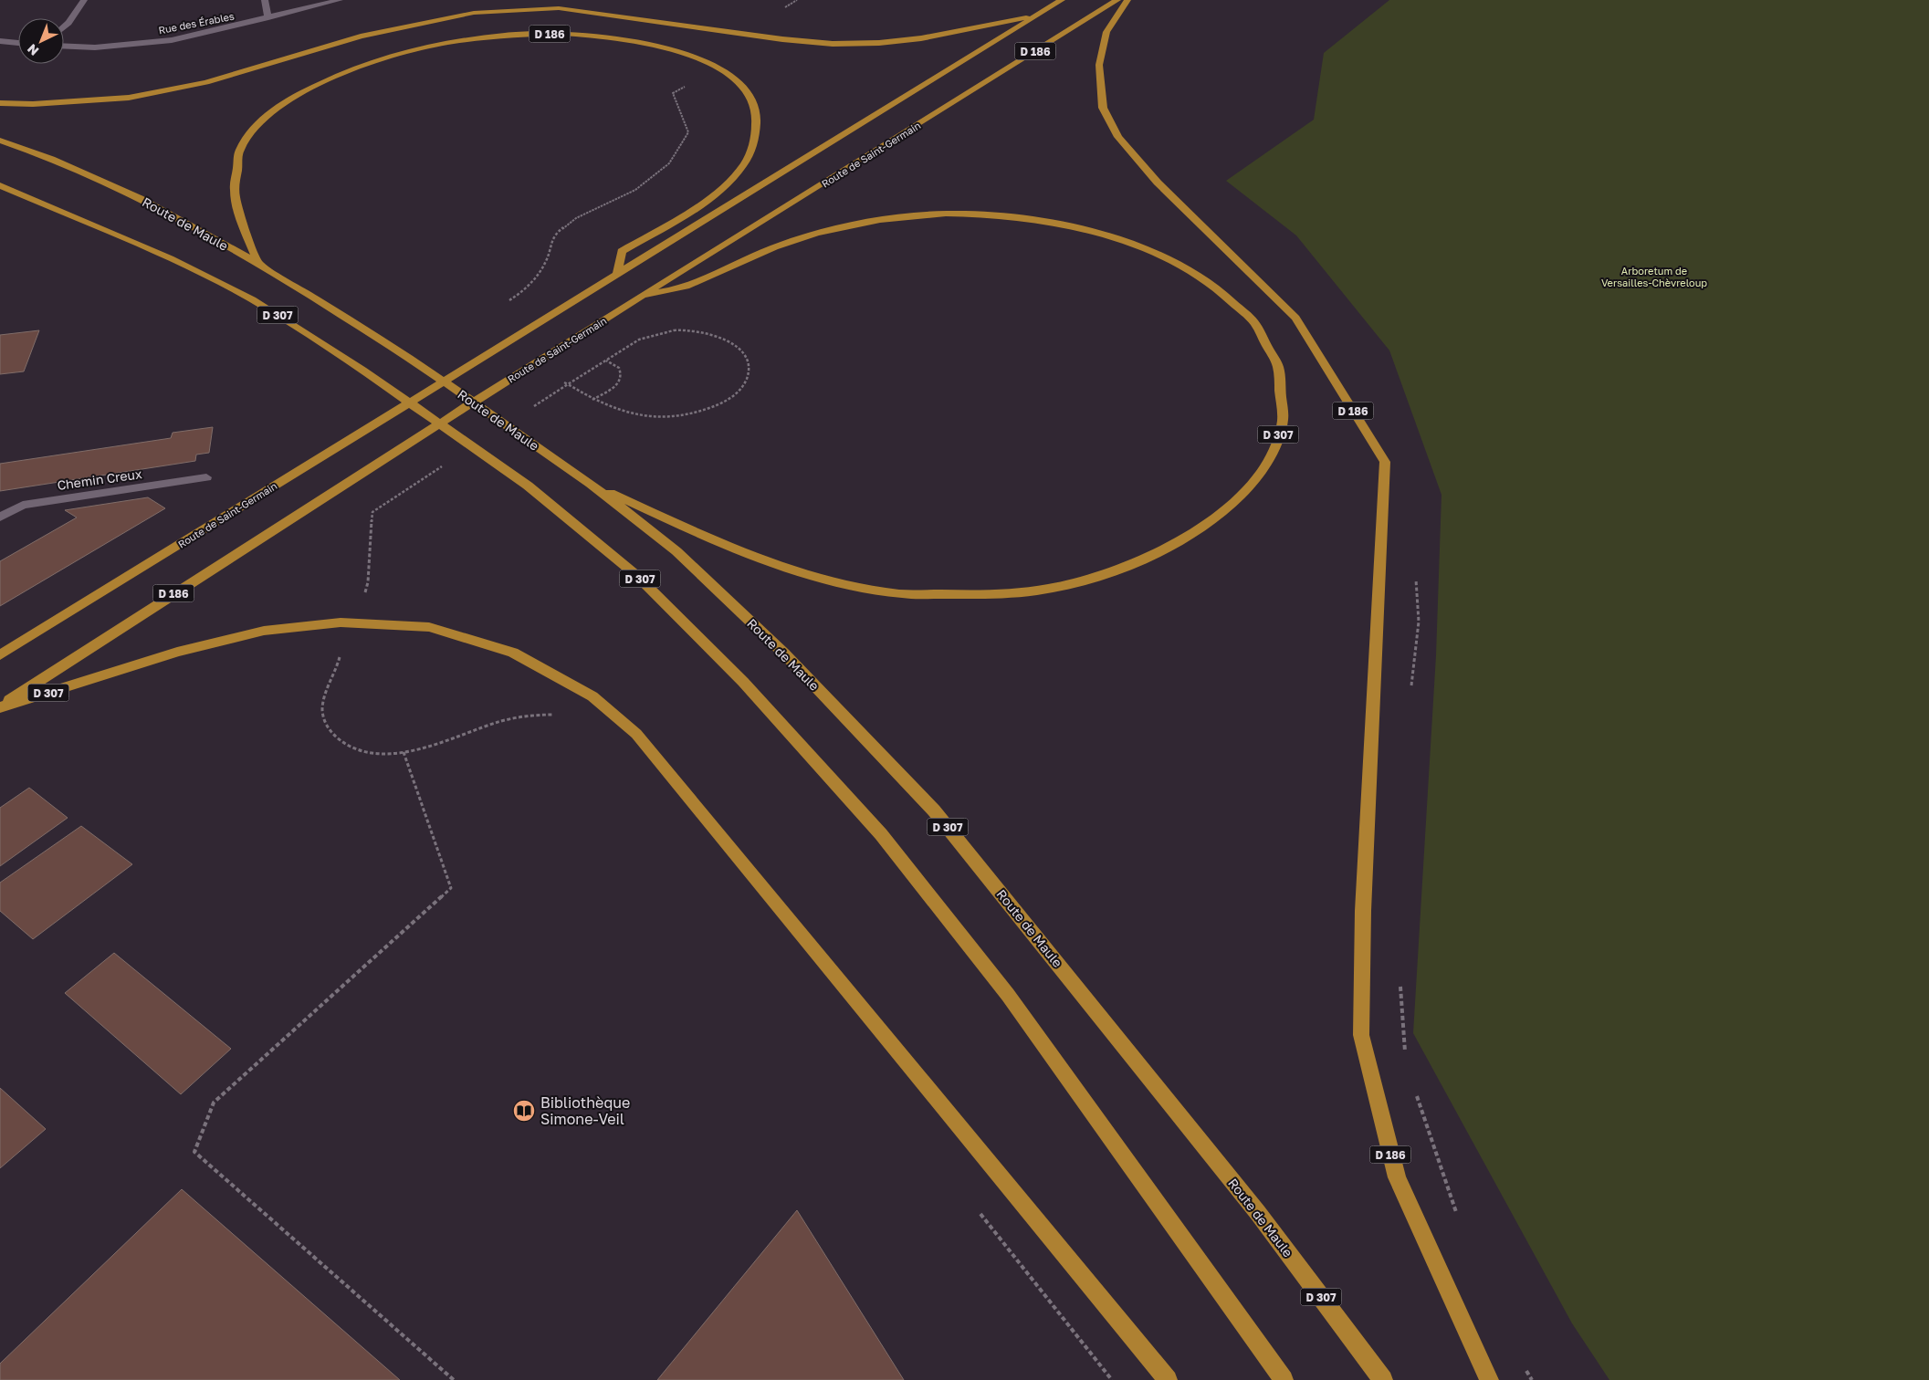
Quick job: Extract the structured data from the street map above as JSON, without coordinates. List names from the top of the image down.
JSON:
{
  "streets": {
    "main road": [
      "D 186",
      "Route de Saint-Germain",
      "Route de Maule",
      "D 307"
    ],
    "street": ["Rue des Érables", "Chemin Creux"]
  },
  "crossings": [
    ["D 186", "Route de Saint-Germain"],
    ["D 186", "Route de Maule"],
    ["Route de Saint-Germain", "D 307"],
    ["Route de Maule", "D 307"]
  ],
  "parks": ["Arboretum de Versailles-Chèvreloup"],
  "places": {
    "library": ["Bibliothèque Simone-Veil"]
  },
  "north": "bottom left"
}
